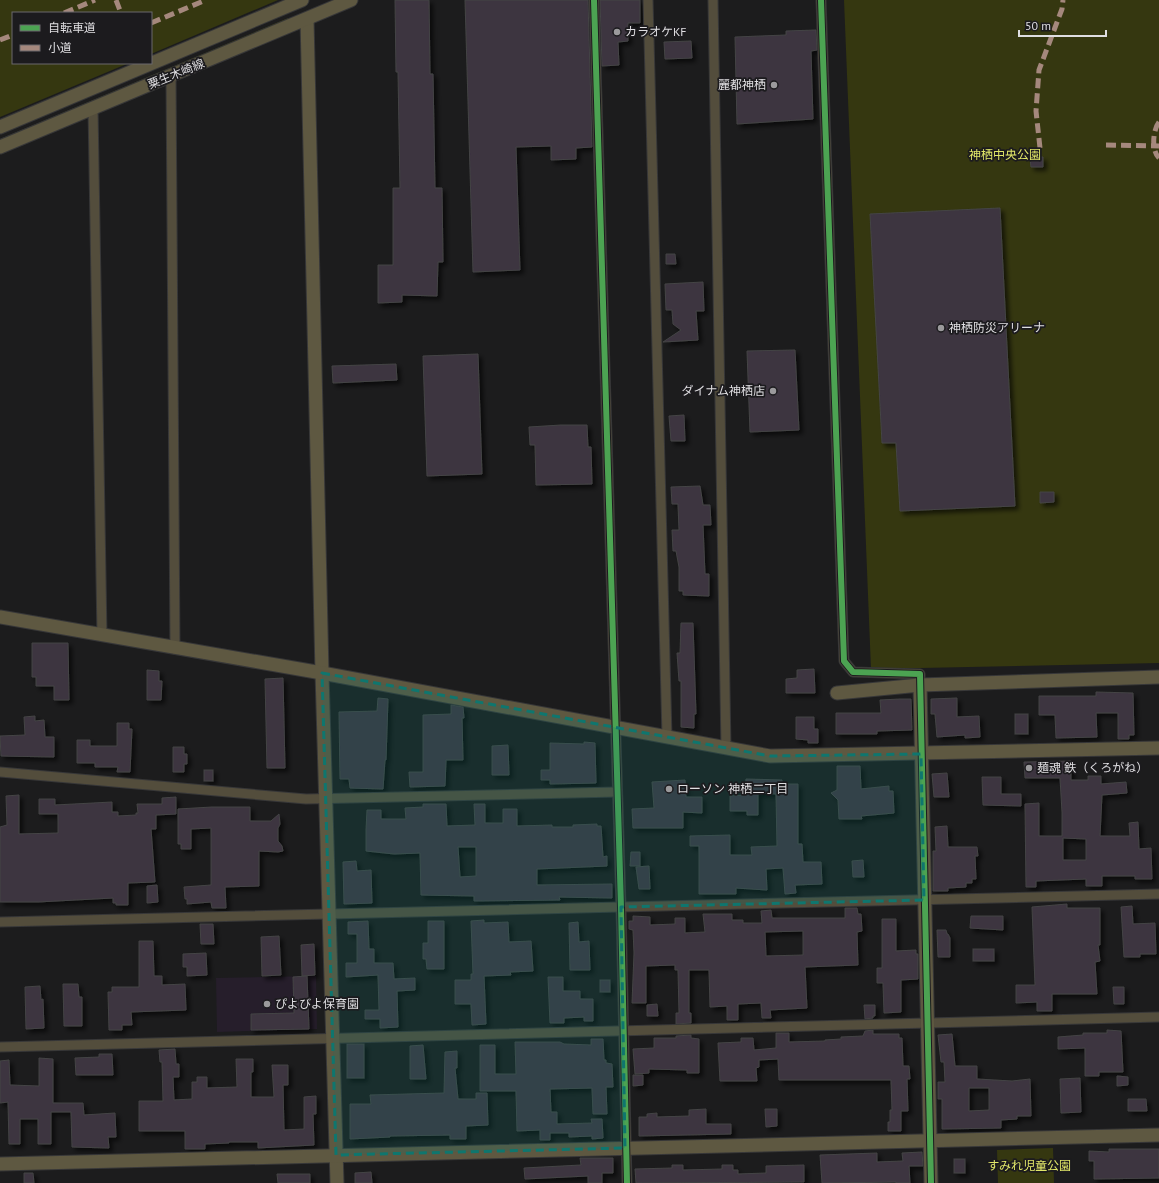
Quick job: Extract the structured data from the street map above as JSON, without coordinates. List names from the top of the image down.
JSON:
{
  "streets": {
    "street": ["粟生木崎線"]
  },
  "parks": ["神栖中央公園", "すみれ児童公園"],
  "places": [
    "カラオケKF",
    "麗都神栖",
    "神栖防災アリーナ",
    "ダイナム神栖店",
    "麺魂 鉄（くろがね）",
    "ローソン 神栖二丁目",
    "ぴよびよ保育園"
  ],
  "legend": ["自転車道", "小道"],
  "scale_bar": "50 m"
}
